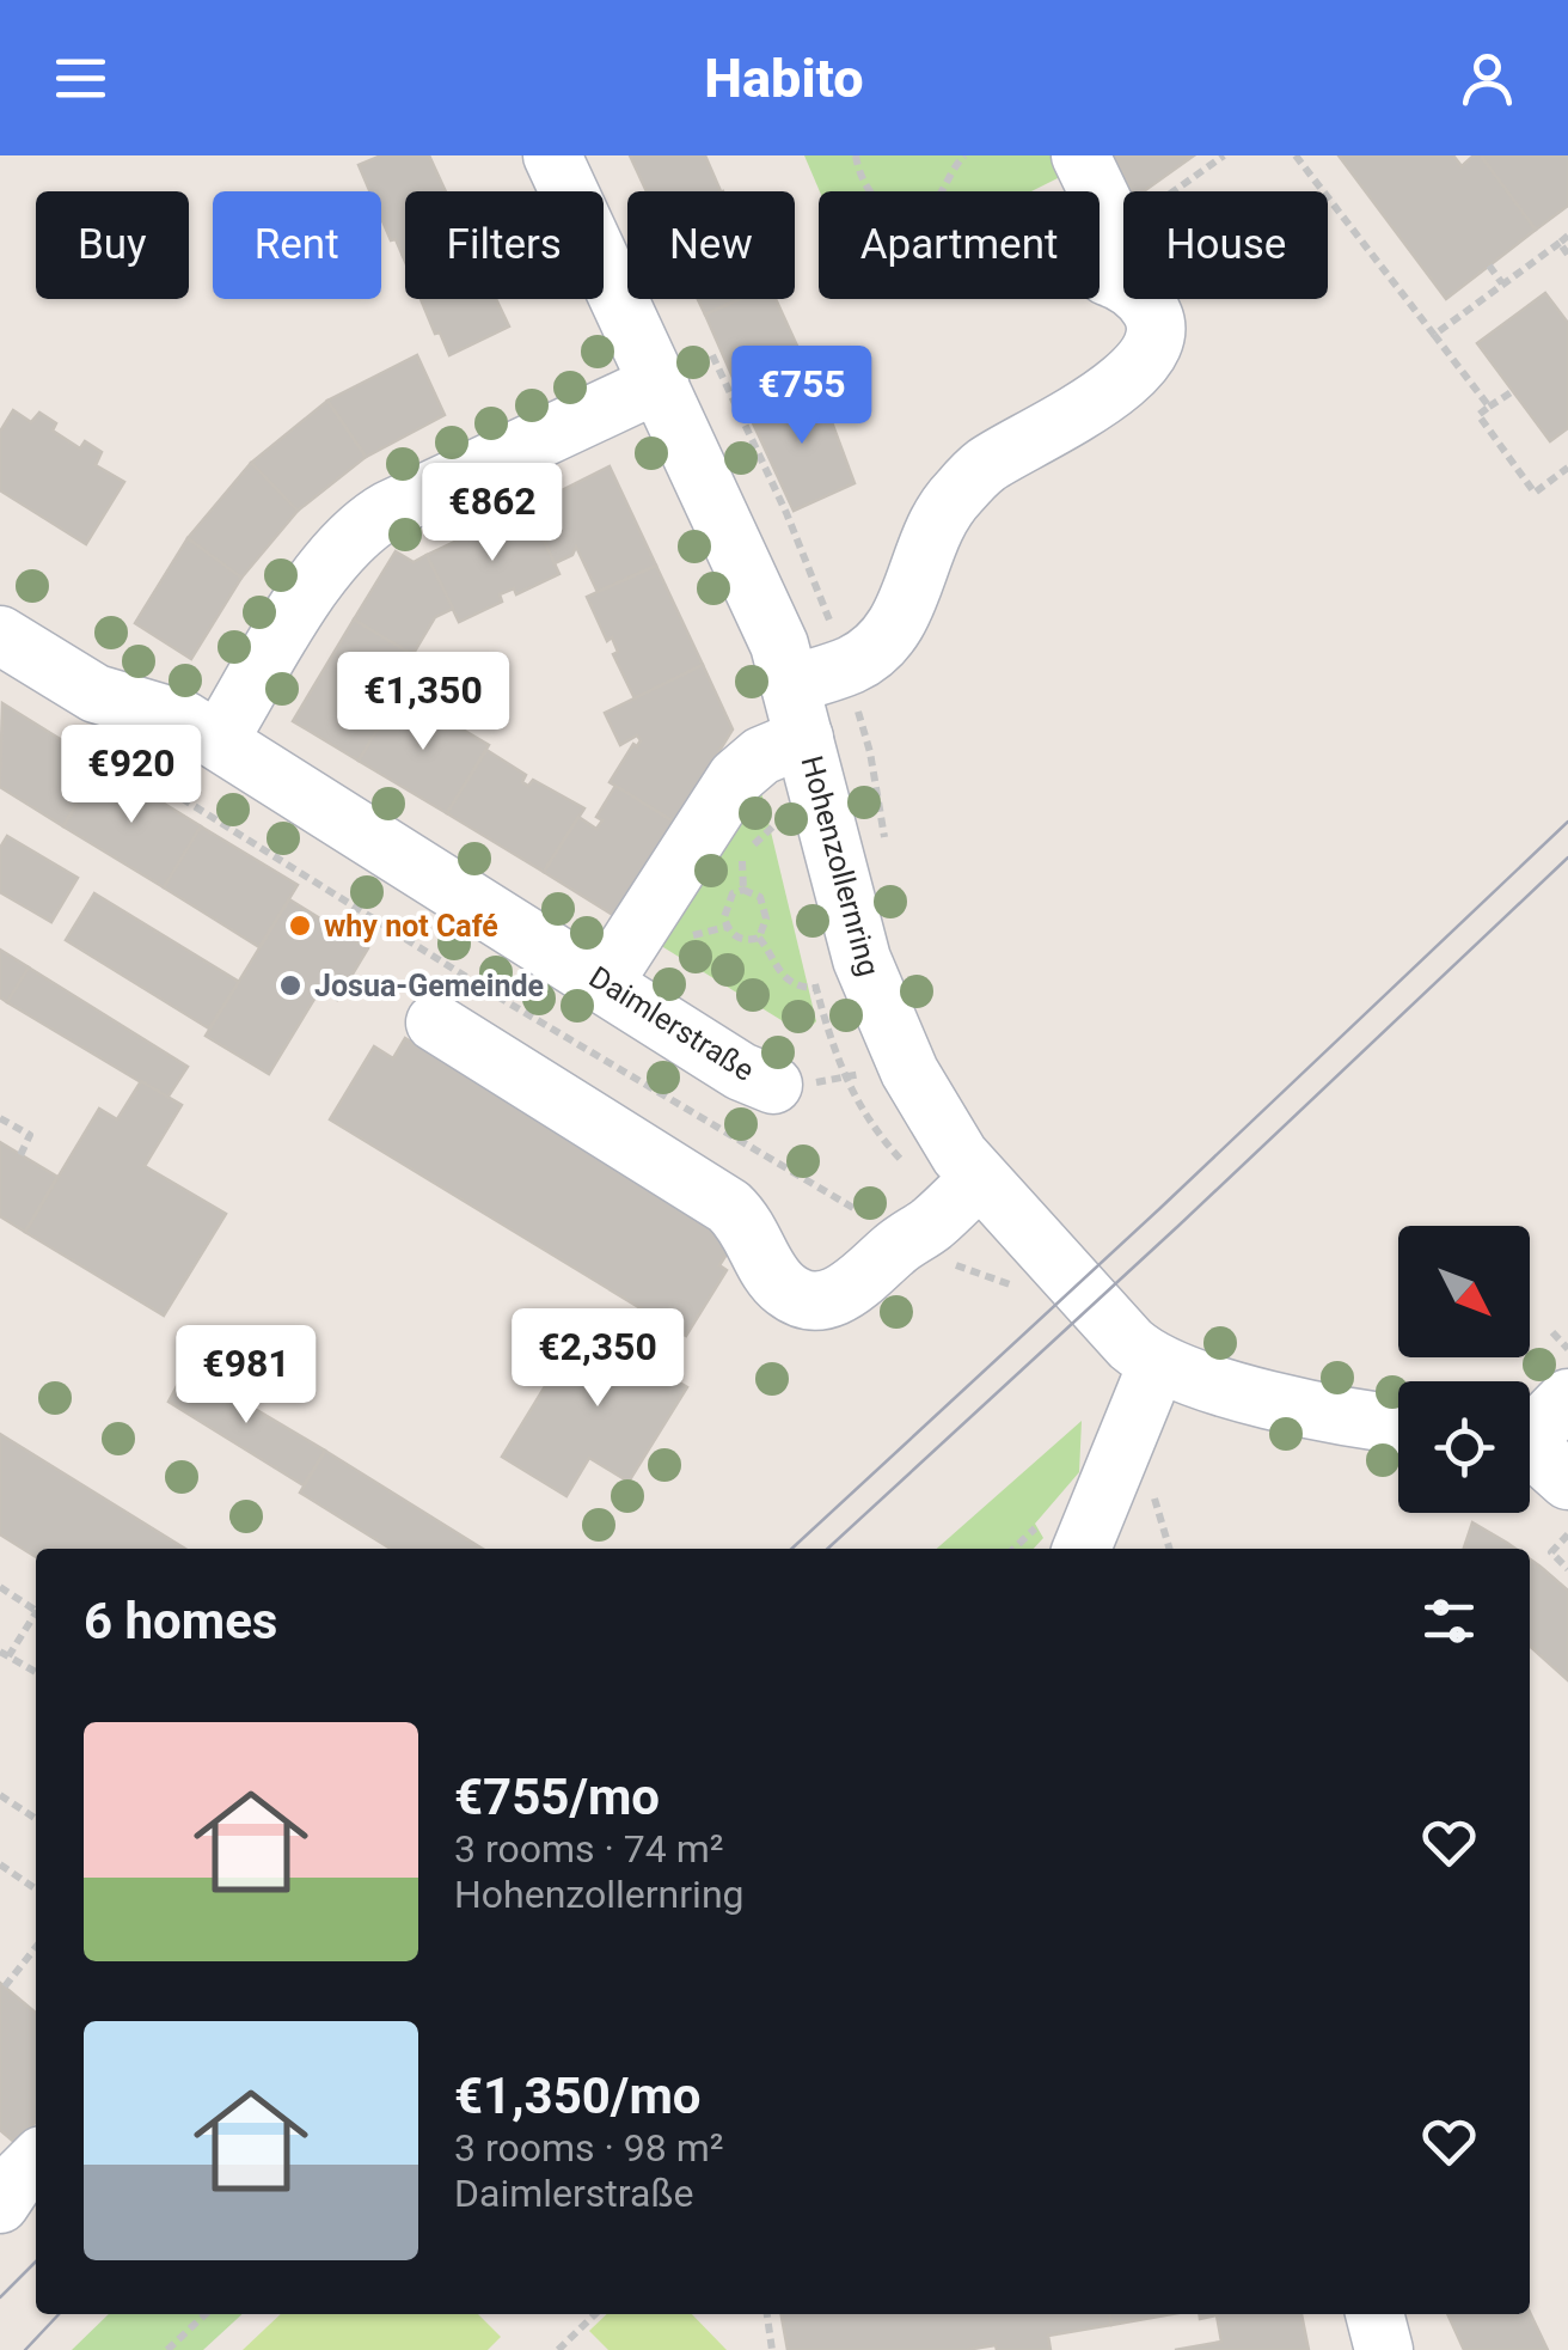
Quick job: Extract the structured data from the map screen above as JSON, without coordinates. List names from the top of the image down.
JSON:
{
  "streets": {
    "street": ["Hohenzollernring", "Daimlerstraße"]
  },
  "crossings": [
    ["Hohenzollernring", "Daimlerstraße"]
  ],
  "places": ["why not Café", "Josua-Gemeinde"],
  "north": "bottom right",
  "page": {
    "header": "Habito",
    "chip": [
      "Buy",
      "Rent",
      "Filters",
      "New",
      "Apartment",
      "House"
    ],
    "price": [
      "€755",
      "€862",
      "€1,350",
      "€920",
      "€2,350",
      "€981"
    ],
    "heading": "6 homes",
    "list": [
      {
        "name": "€755/mo",
        "note": "3 rooms · 74 m² · Hohenzollernring"
      },
      {
        "name": "€1,350/mo",
        "note": "3 rooms · 98 m² · Daimlerstraße"
      }
    ]
  }
}
